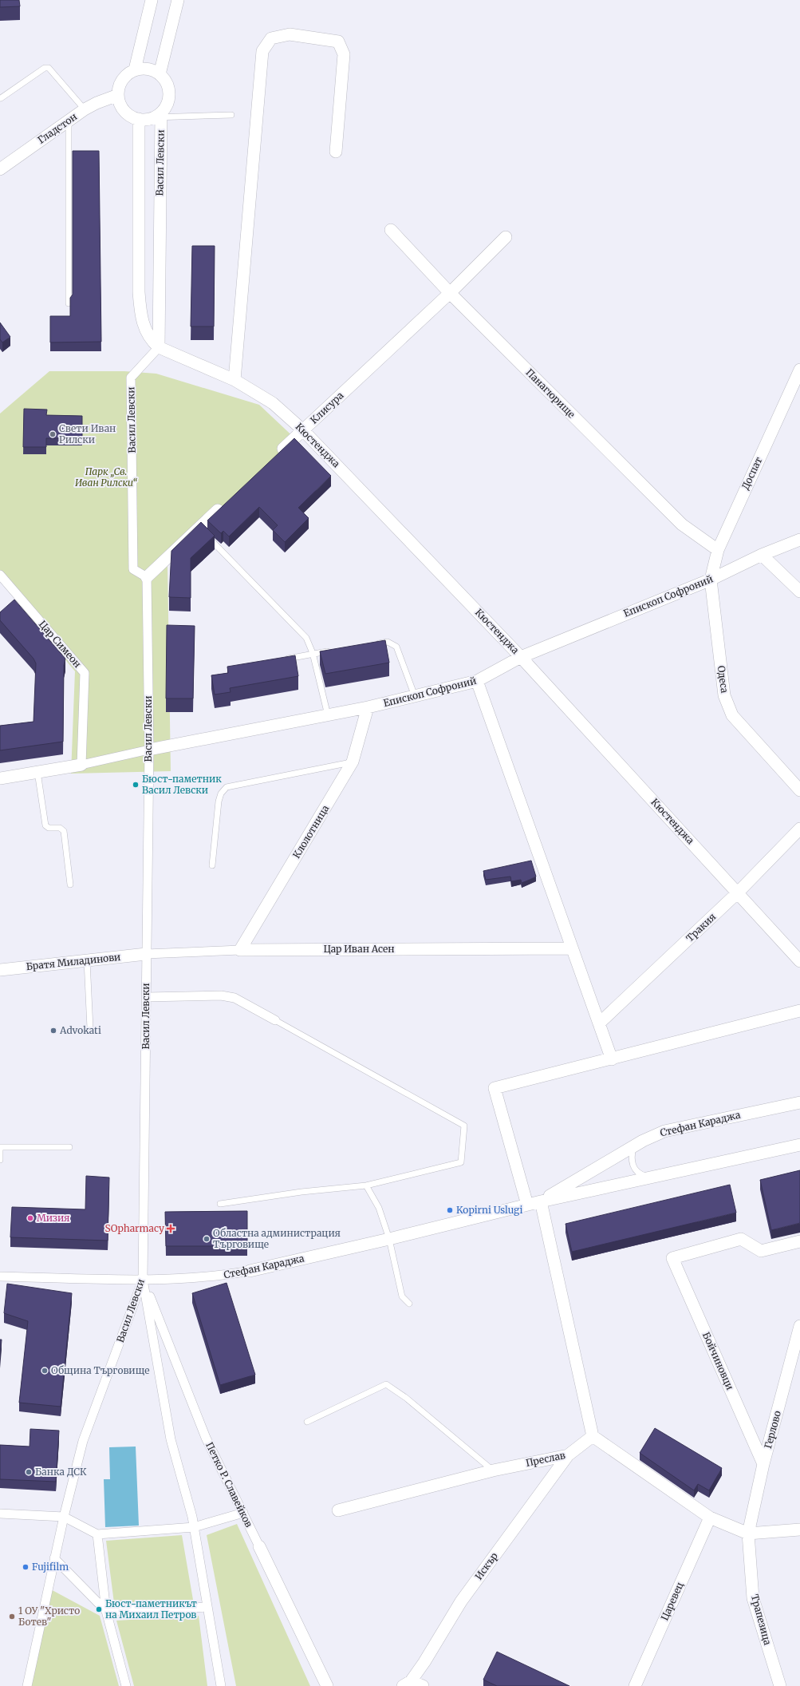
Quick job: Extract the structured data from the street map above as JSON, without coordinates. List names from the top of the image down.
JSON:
{
  "streets": {
    "street": [
      "Гладстон",
      "Васил Левски",
      "Панагюрище",
      "Клисура",
      "Кюстенджа",
      "Доспат",
      "Епископ Софроний",
      "Цар Симеон",
      "Одеса",
      "Клолотница",
      "Тракия",
      "Цар Иван Асен",
      "Братя Миладинови",
      "Стефан Караджа",
      "Бойчиновци",
      "Герлово",
      "Преслав",
      "Петко Р. Славейков",
      "Искър",
      "Царевец",
      "Трапезица"
    ]
  },
  "crossings": [
    ["Гладстон", "Васил Левски"],
    ["Васил Левски", "Кюстенджа"],
    ["Васил Левски", "Епископ Софроний"],
    ["Васил Левски", "Цар Иван Асен"],
    ["Васил Левски", "Братя Миладинови"],
    ["Васил Левски", "Стефан Караджа"],
    ["Васил Левски", "Петко Р. Славейков"],
    ["Панагюрище", "Клисура"],
    ["Панагюрище", "Доспат"],
    ["Клисура", "Кюстенджа"],
    ["Кюстенджа", "Епископ Софроний"],
    ["Кюстенджа", "Тракия"],
    ["Доспат", "Епископ Софроний"],
    ["Доспат", "Одеса"],
    ["Епископ Софроний", "Одеса"],
    ["Епископ Софроний", "Клолотница"],
    ["Клолотница", "Цар Иван Асен"],
    ["Цар Иван Асен", "Братя Миладинови"],
    ["Стефан Караджа", "Петко Р. Славейков"],
    ["Бойчиновци", "Герлово"],
    ["Герлово", "Трапезица"],
    ["Преслав", "Искър"]
  ],
  "parks": ["Парк „Св. Иван Рилски“"],
  "places": {
    "other": [
      "Свети Иван Рилски",
      "Бюст-паметник Васил Левски",
      "Advokati",
      "Kopirni Uslugi",
      "Мизия",
      "Областна администрация Търговище",
      "Община Търговище",
      "Банка ДСК",
      "Fujifilm",
      "Бюст-паметникът на Михаил Петров",
      "1 ОУ \"Христо Ботев\""
    ],
    "health": ["SOpharmacy"]
  }
}
